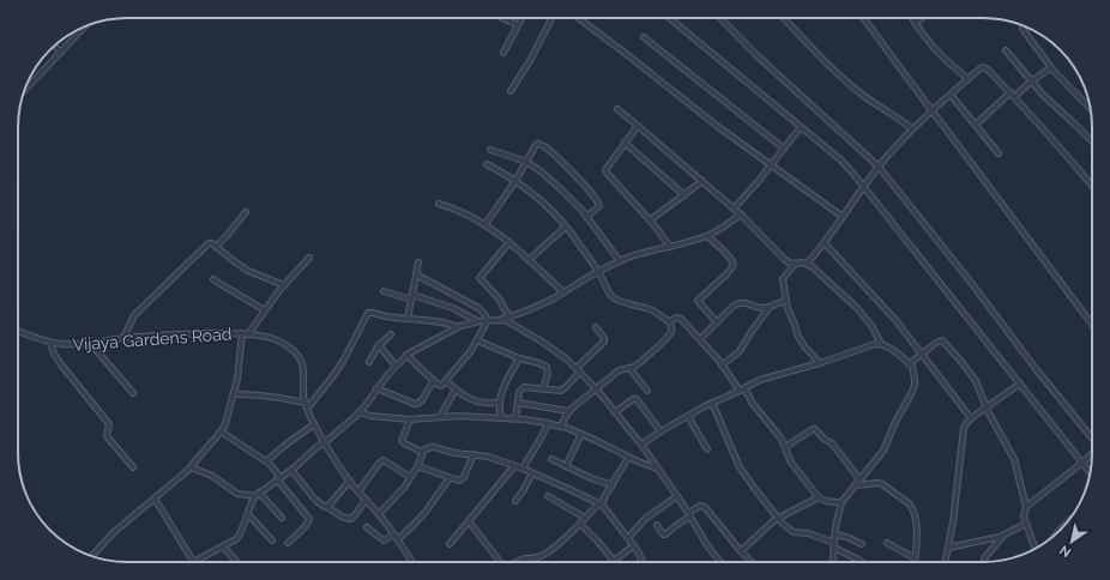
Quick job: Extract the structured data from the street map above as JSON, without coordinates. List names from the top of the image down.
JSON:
{
  "streets": {
    "street": ["Vijaya Gardens Road"]
  },
  "north": "bottom left"
}
